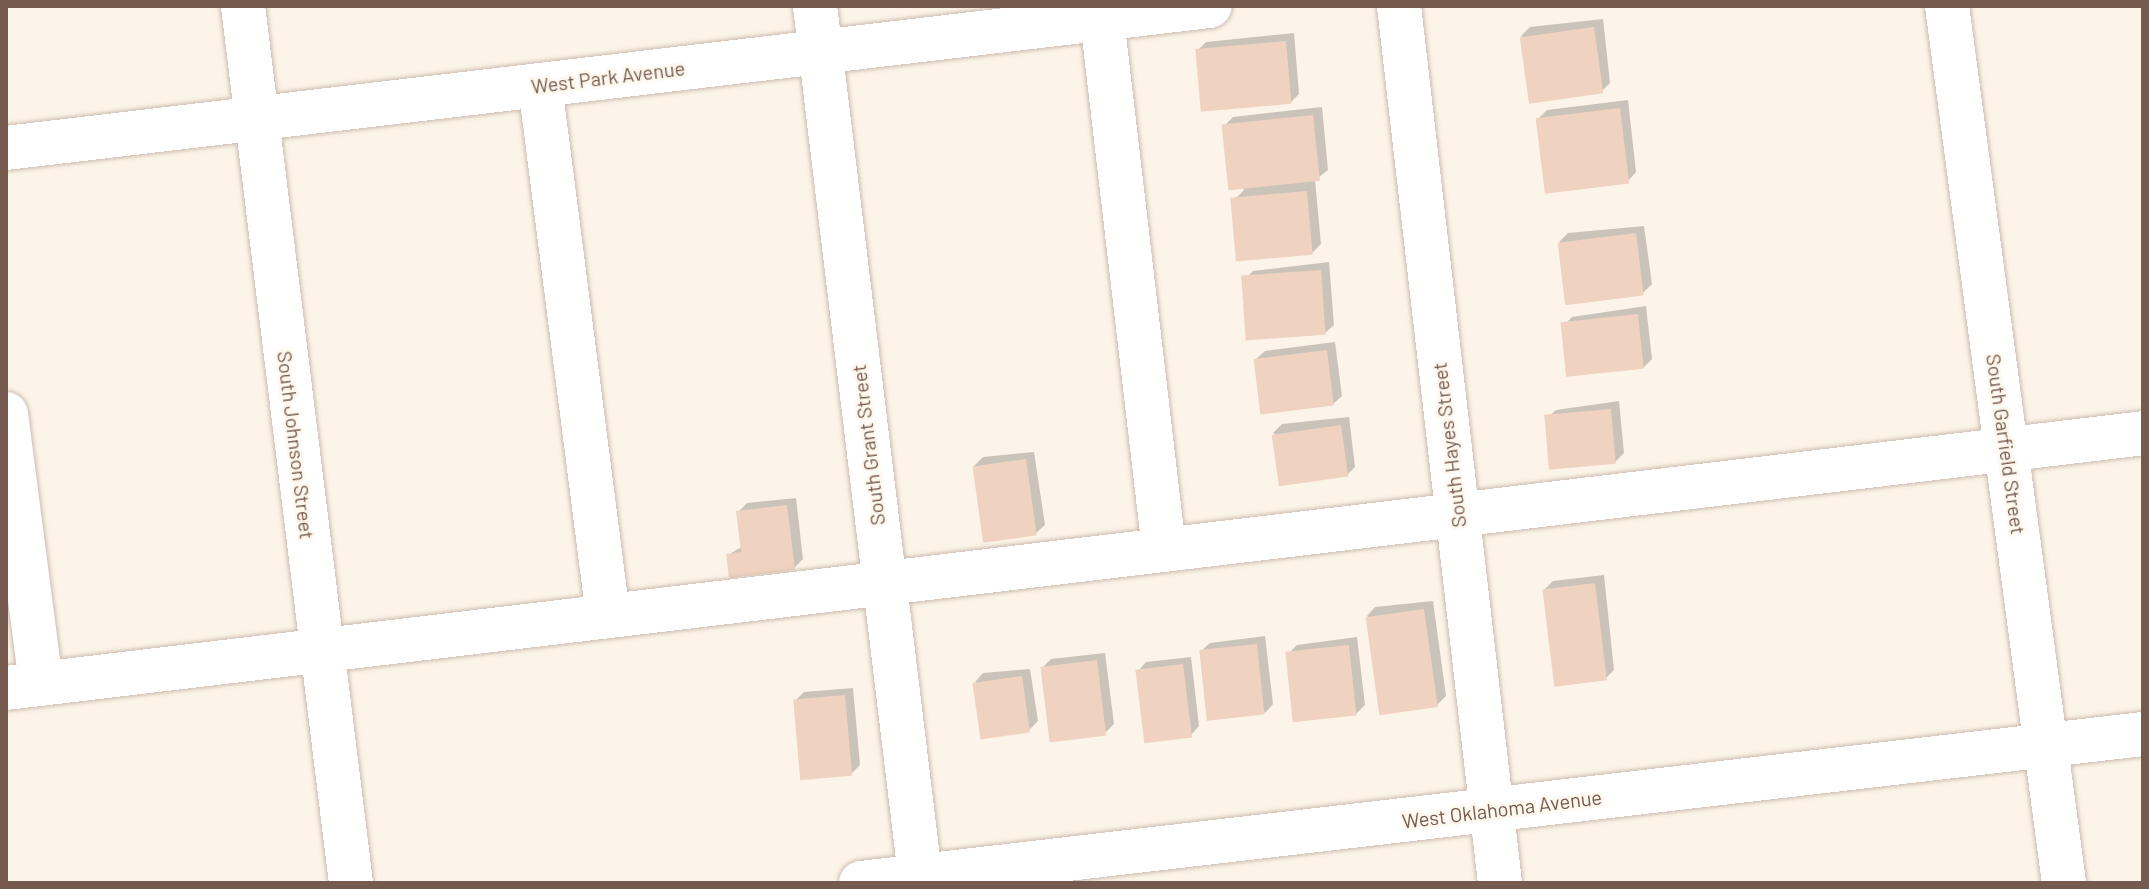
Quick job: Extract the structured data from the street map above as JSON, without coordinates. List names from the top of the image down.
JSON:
{
  "streets": {
    "street": [
      "West Park Avenue",
      "South Garfield Street",
      "South Johnson Street",
      "South Grant Street",
      "South Hayes Street",
      "West Oklahoma Avenue"
    ]
  },
  "crossings": [
    ["West Park Avenue", "South Johnson Street"],
    ["West Park Avenue", "South Grant Street"],
    ["South Garfield Street", "West Oklahoma Avenue"],
    ["South Grant Street", "West Oklahoma Avenue"],
    ["South Hayes Street", "West Oklahoma Avenue"]
  ]
}
